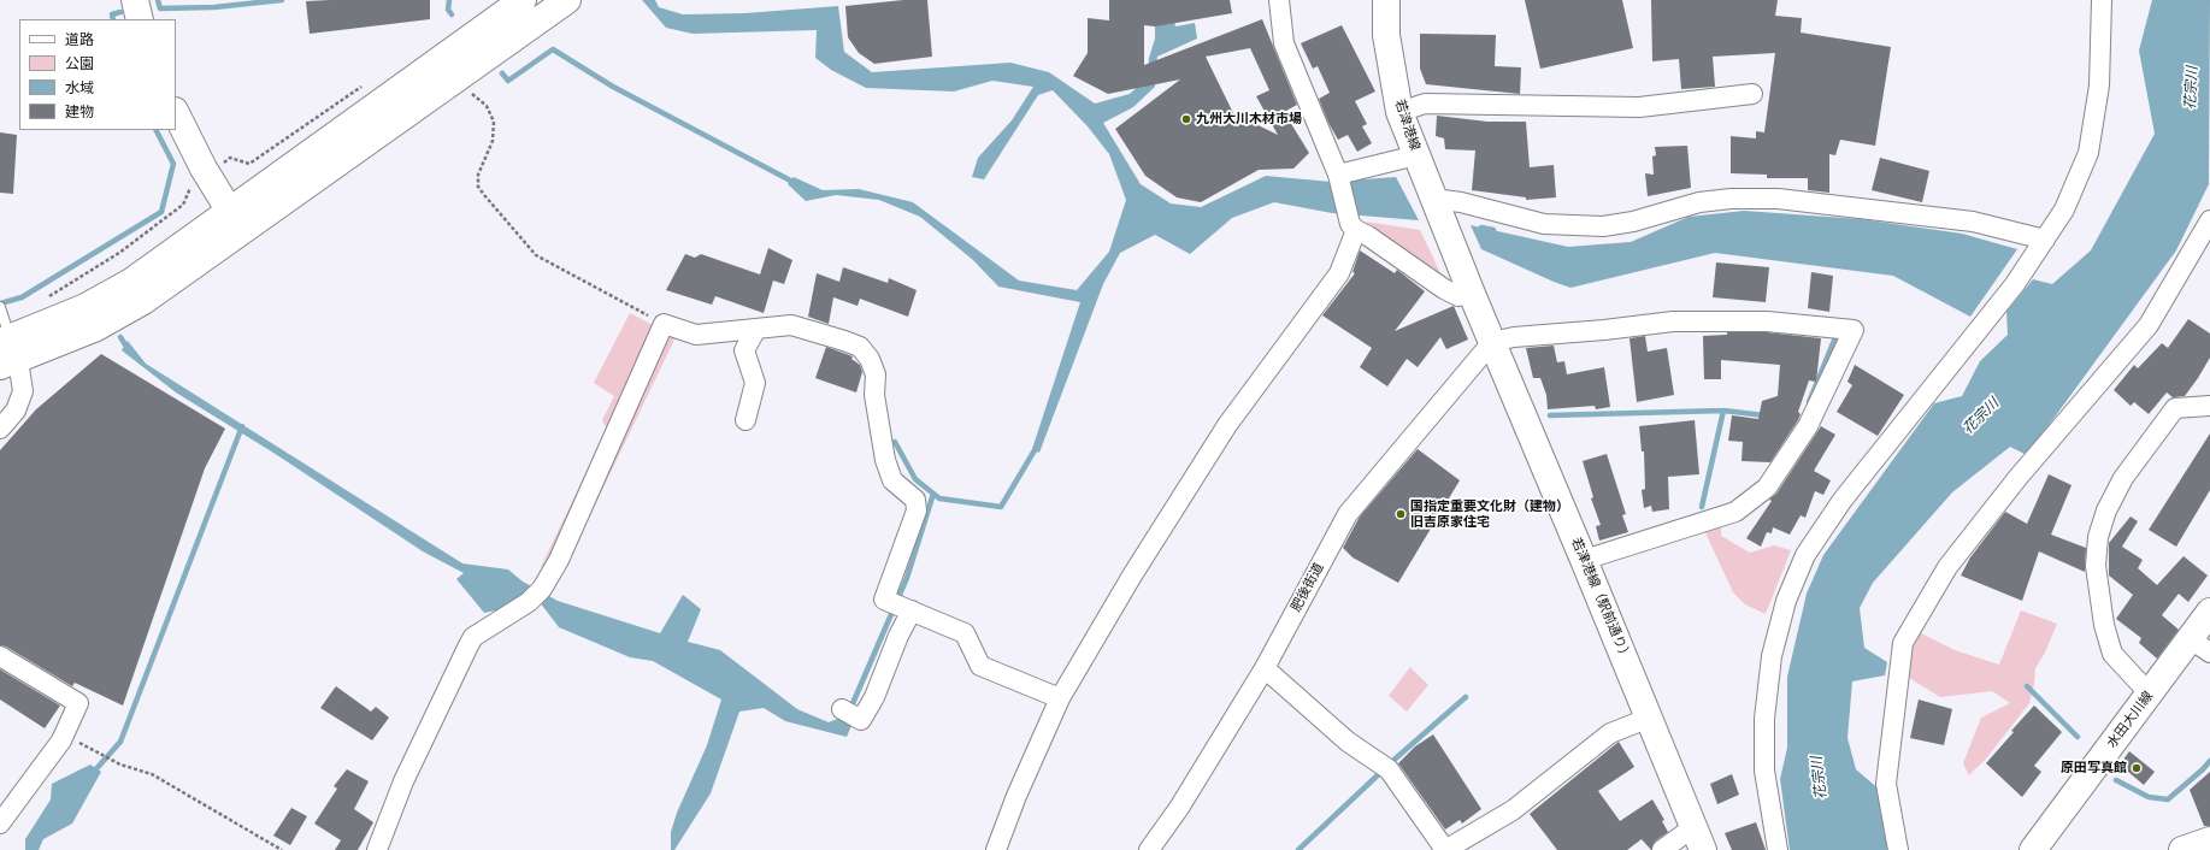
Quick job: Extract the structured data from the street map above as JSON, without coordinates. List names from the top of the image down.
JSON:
{
  "streets": {
    "street": [
      "若津港線",
      "肥後街道",
      "若津港線（駅前通り）",
      "水田大川線"
    ]
  },
  "crossings": [
    ["若津港線", "若津港線（駅前通り）"],
    ["肥後街道", "若津港線（駅前通り）"]
  ],
  "water": ["花宗川"],
  "places": ["九州大川木材市場", "国指定重要文化財（建物） 旧吉原家住宅", "原田写真館"],
  "legend": [
    "道路",
    "公園",
    "水域",
    "建物"
  ]
}
